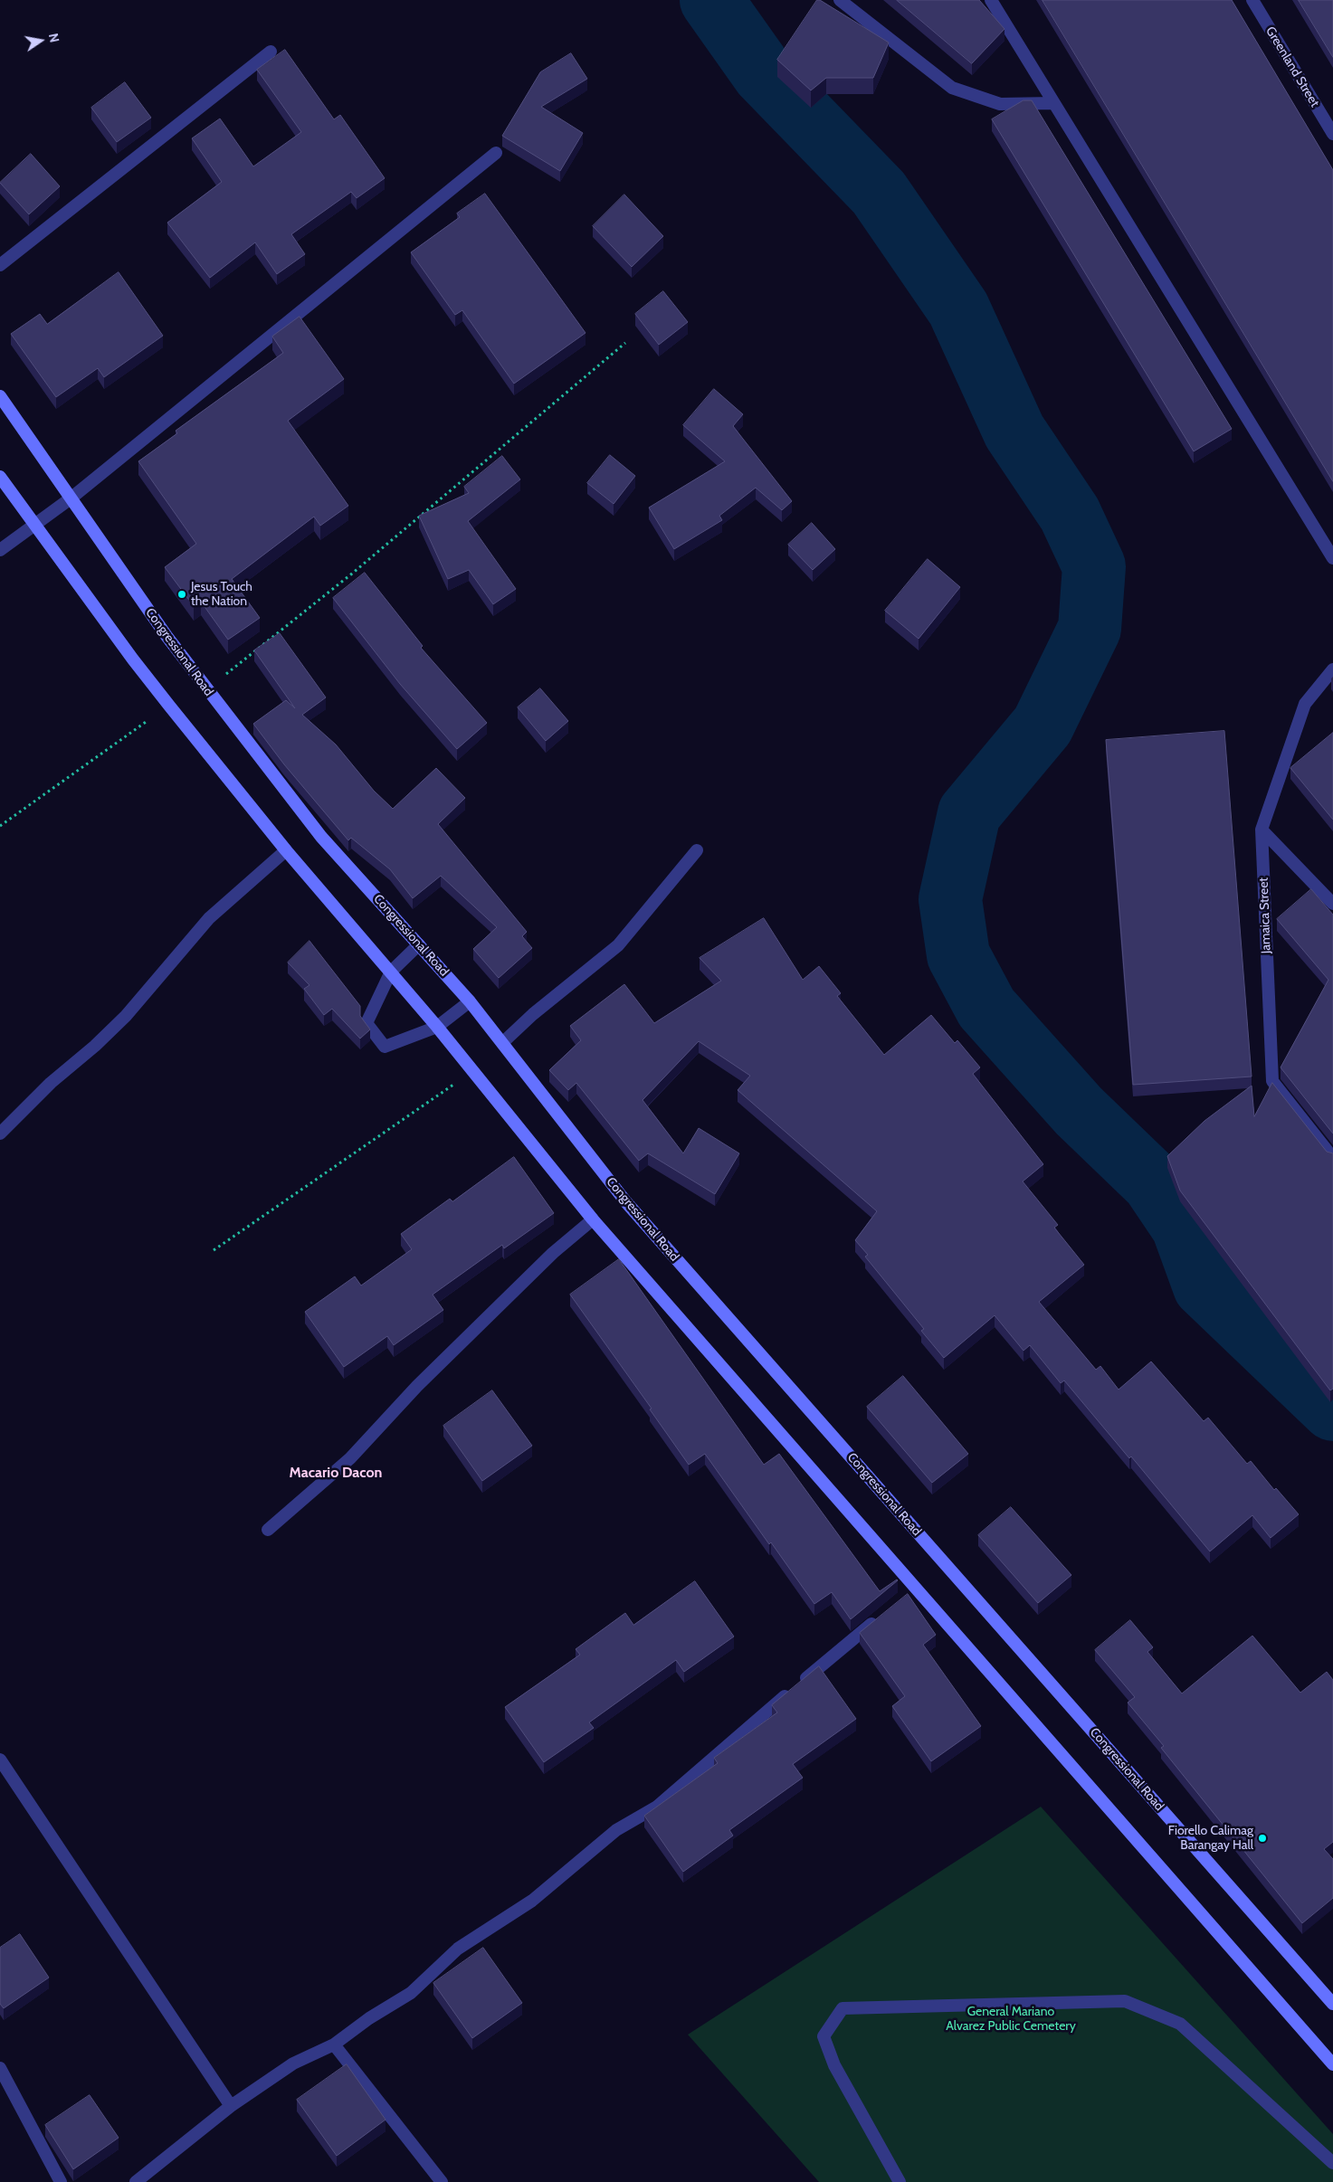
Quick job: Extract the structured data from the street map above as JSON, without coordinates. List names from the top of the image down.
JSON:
{
  "streets": {
    "main road": ["Congressional Road"],
    "street": ["Greenland Street", "Jamaica Street"]
  },
  "districts": ["Macario Dacon"],
  "parks": ["General Mariano Alvarez Public Cemetery"],
  "places": ["Jesus Touch the Nation", "Fiorello Calimag Barangay Hall"],
  "north": "right"
}
